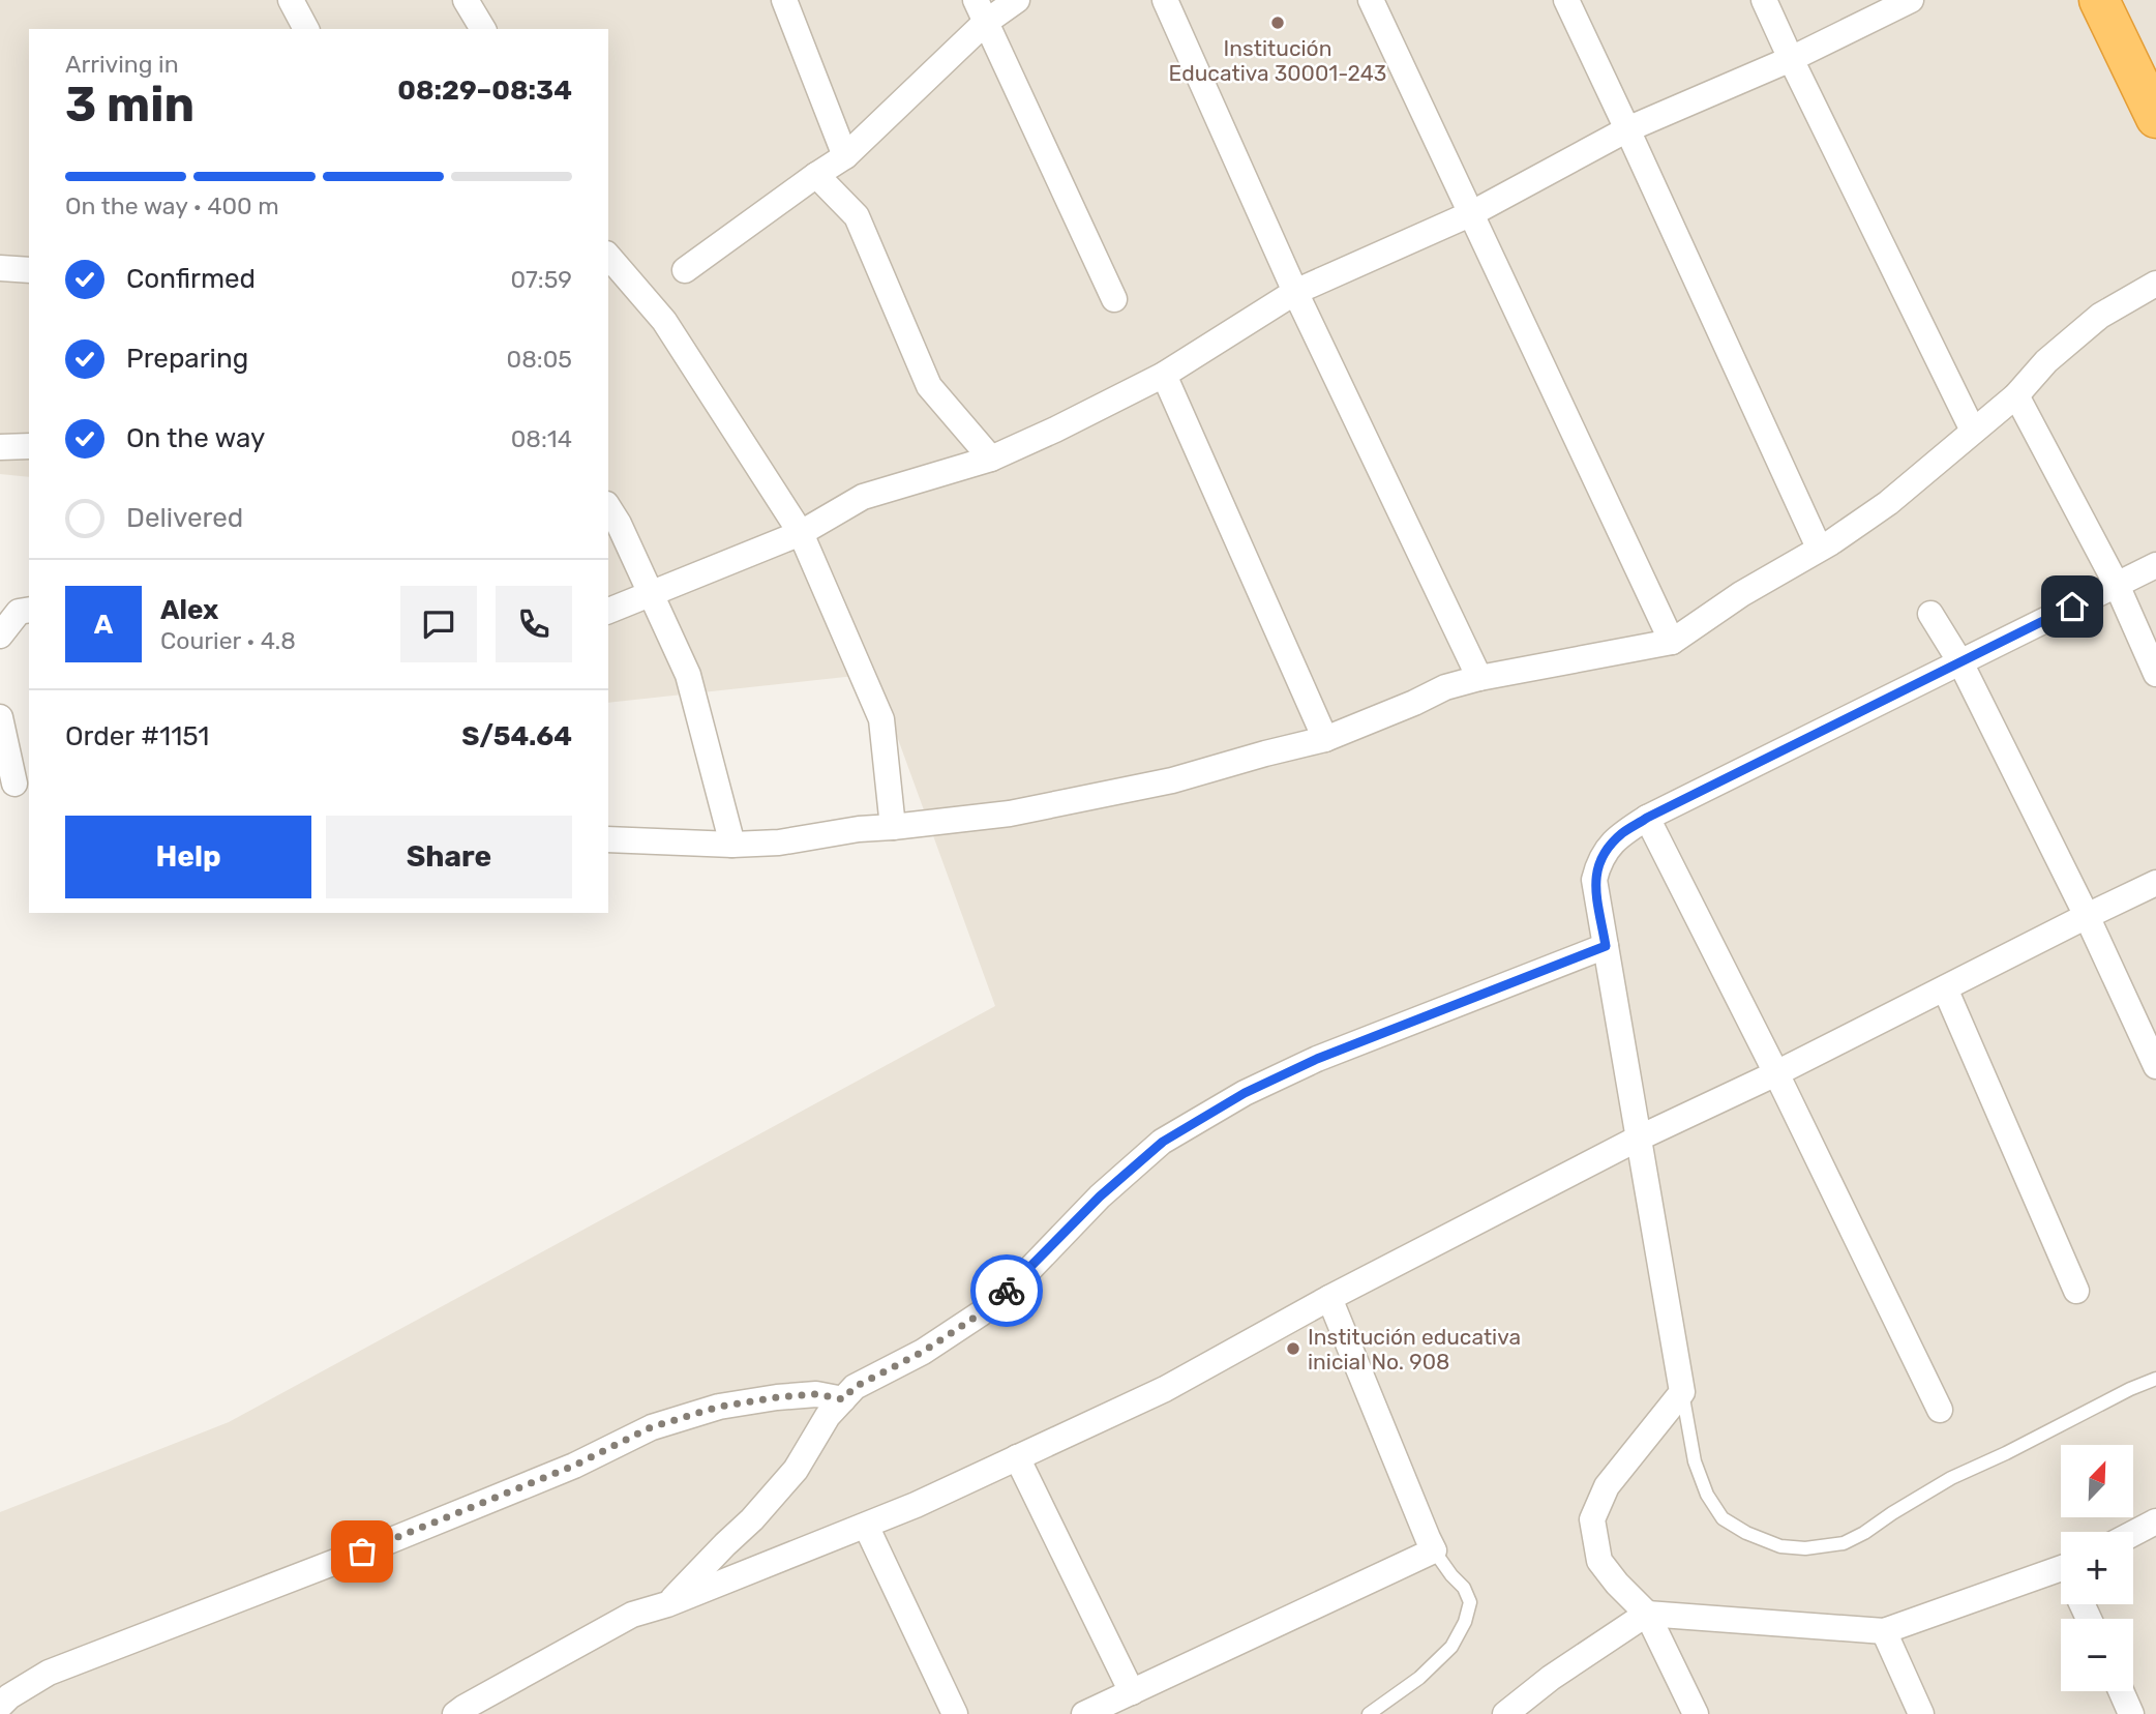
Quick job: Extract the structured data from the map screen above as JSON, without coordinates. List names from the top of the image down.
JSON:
{
  "places": ["Institución Educativa 30001-243", "Institución educativa inicial No. 908"],
  "north": "top right",
  "page": {
    "heading": ["3 min", "Arriving in", "08:29–08:34"],
    "panel": [
      "Alex",
      "Courier · 4.8",
      "Order #1151",
      "S/54.64"
    ],
    "bar": "On the way · 400 m",
    "list": [
      ["Confirmed", "07:59"],
      ["Preparing", "08:05"],
      ["On the way", "08:14"],
      "Delivered"
    ],
    "round": "A",
    "buttons": ["Help", "Share"],
    "map_buttons": ["+", "−"]
  }
}
